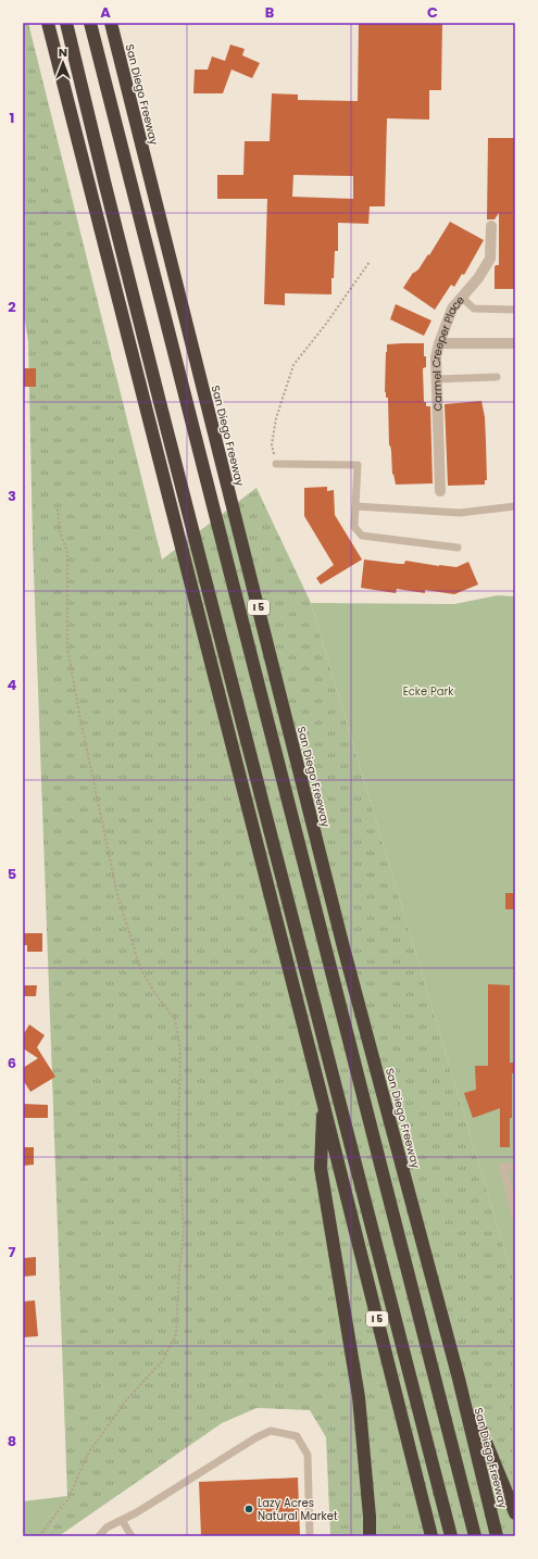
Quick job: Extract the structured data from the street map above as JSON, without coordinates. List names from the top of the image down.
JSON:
{
  "streets": {
    "highway": ["San Diego Freeway", "I 5"],
    "street": ["Carmel Creeper Place"]
  },
  "parks": ["Ecke Park"],
  "places": ["Lazy Acres Natural Market"],
  "north": "top",
  "grid": {
    "columns": ["A", "B", "C"],
    "rows": [
      "1",
      "2",
      "3",
      "4",
      "5",
      "6",
      "7",
      "8"
    ]
  }
}
